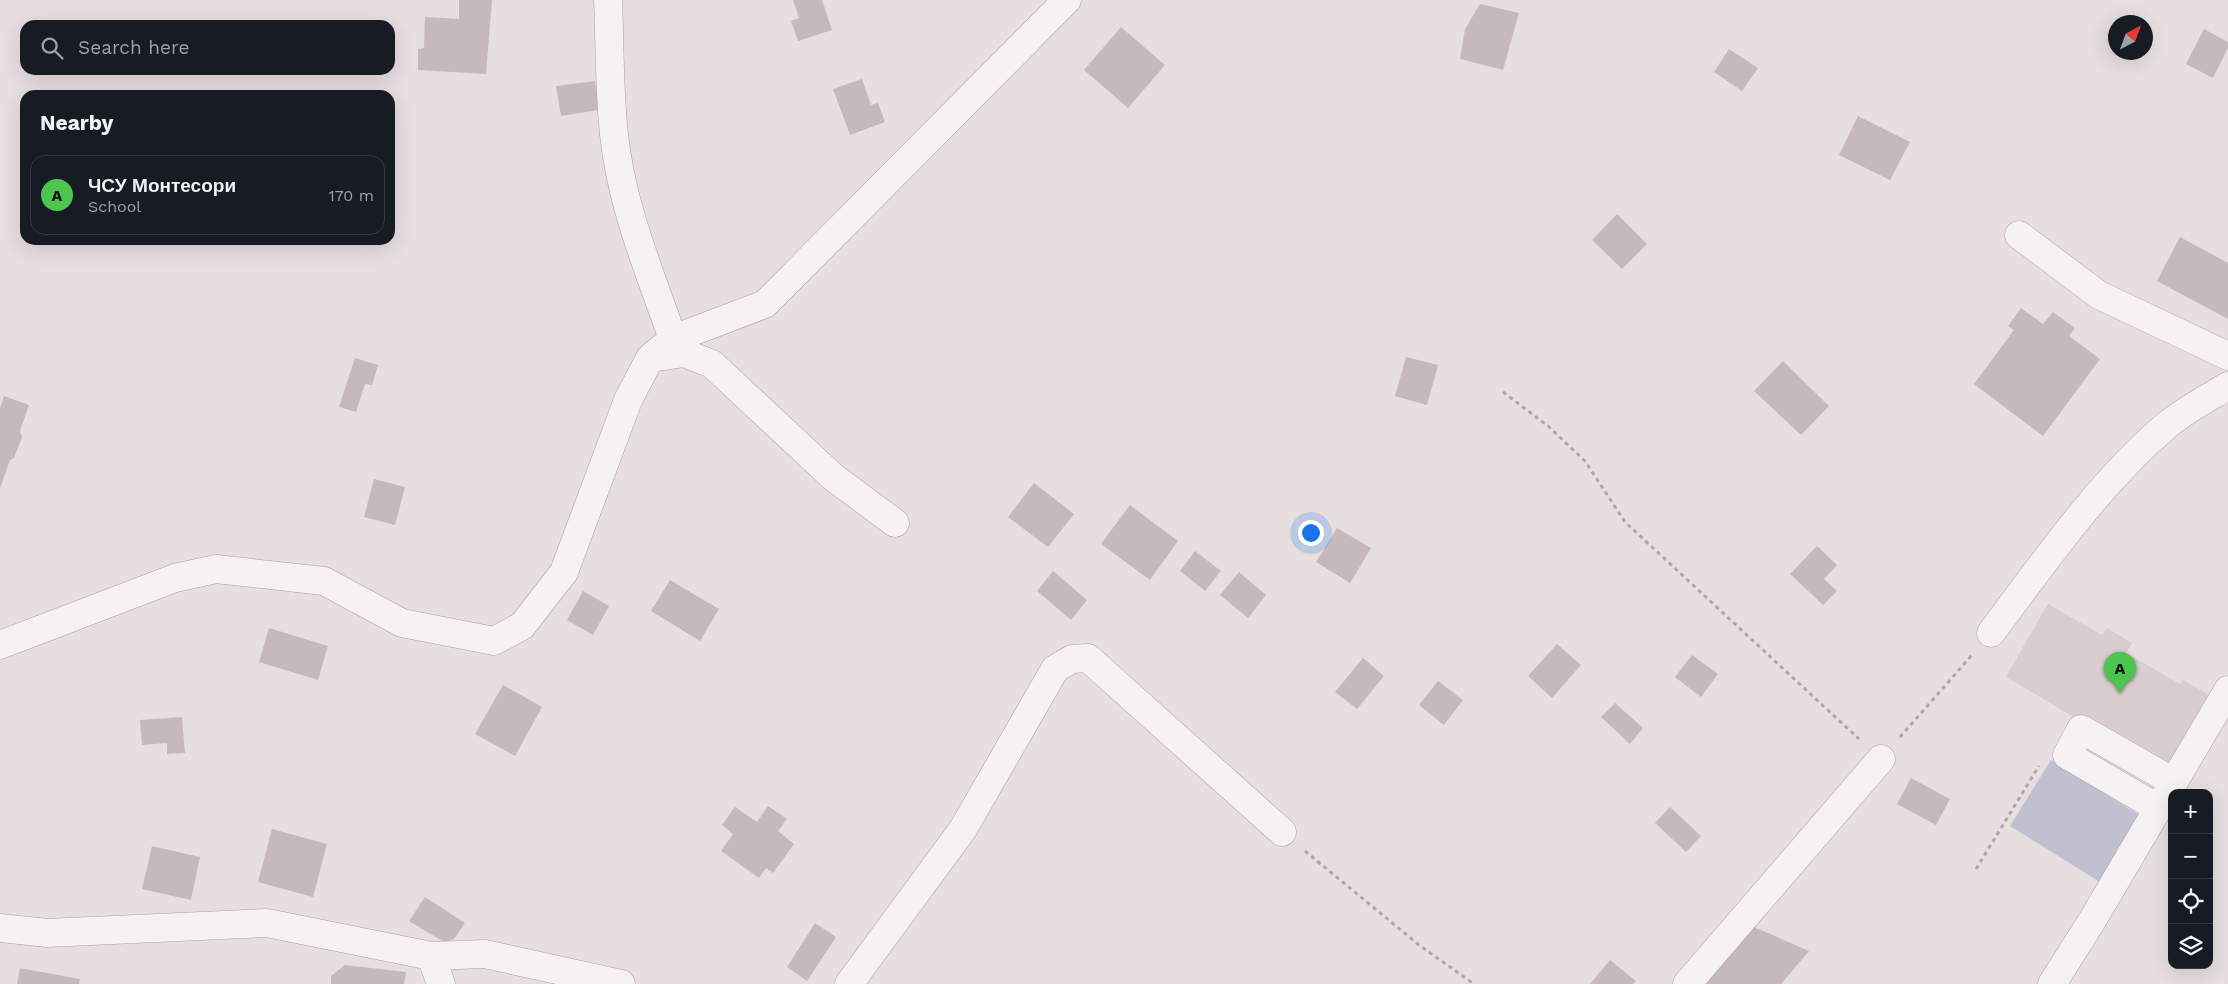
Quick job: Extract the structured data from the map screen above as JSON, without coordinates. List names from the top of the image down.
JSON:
{
  "north": "top right",
  "page": {
    "search": "Search here",
    "heading": "Nearby",
    "list": [
      {
        "mark": "A",
        "name": "ЧСУ Монтесори",
        "note": "School",
        "value": "170 m"
      }
    ],
    "pins": "A",
    "map_buttons": ["+", "−"]
  }
}
